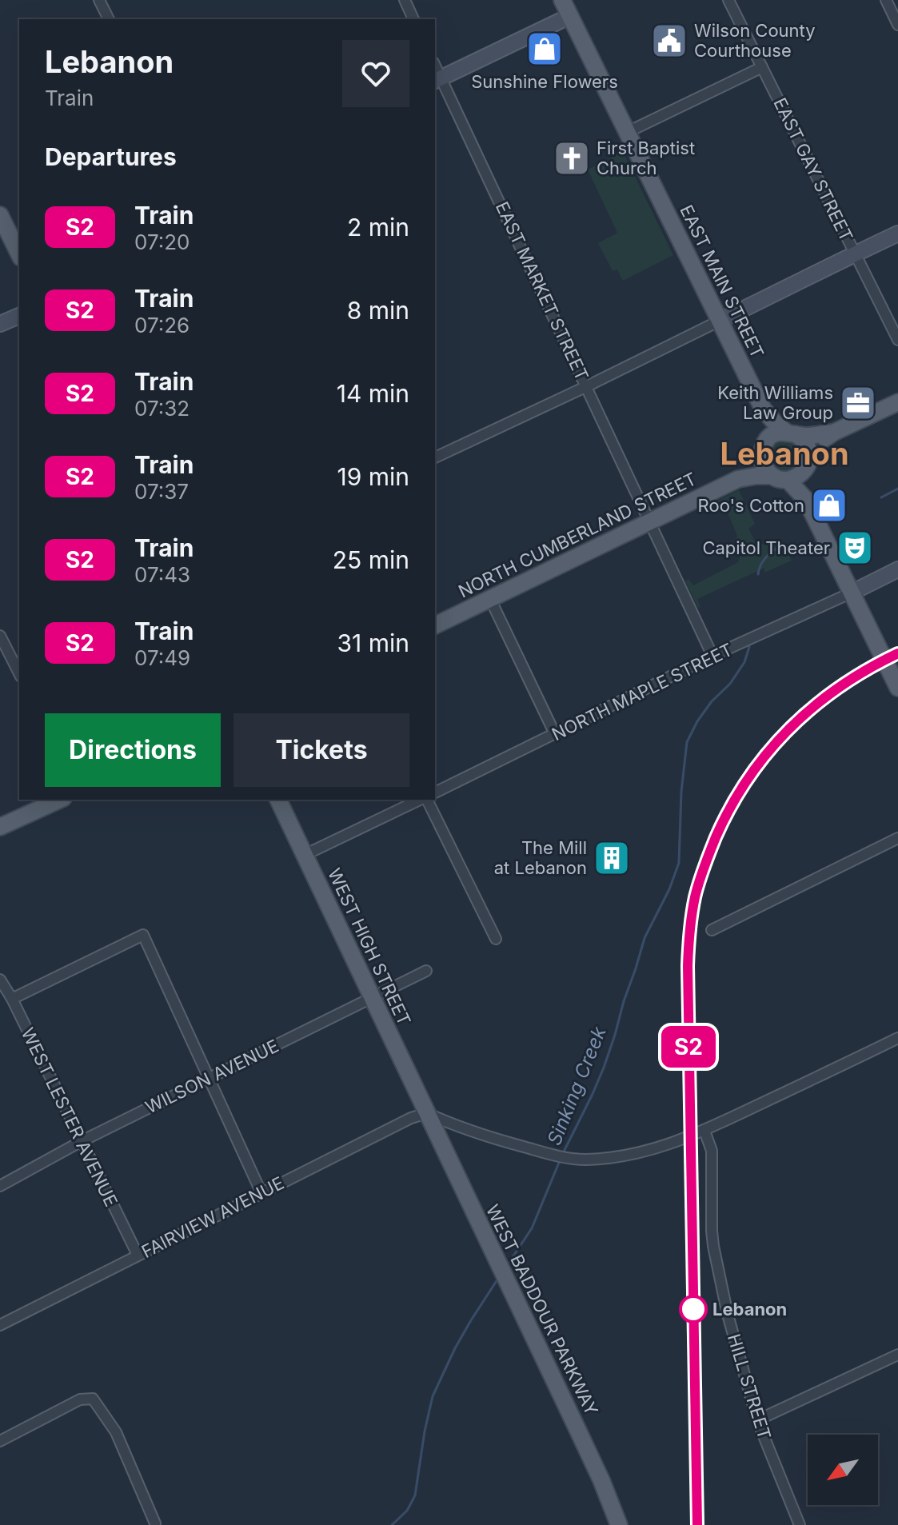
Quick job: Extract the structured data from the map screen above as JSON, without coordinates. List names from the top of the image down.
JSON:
{
  "streets": {
    "main road": [
      "EAST MAIN STREET",
      "NORTH CUMBERLAND STREET",
      "WEST HIGH STREET",
      "WEST BADDOUR PARKWAY"
    ],
    "street": [
      "EAST GAY STREET",
      "EAST MARKET STREET",
      "NORTH MAPLE STREET",
      "WILSON AVENUE",
      "WEST LESTER AVENUE",
      "FAIRVIEW AVENUE",
      "HILL STREET"
    ]
  },
  "crossings": [
    ["EAST MAIN STREET", "NORTH CUMBERLAND STREET"],
    ["EAST MARKET STREET", "NORTH CUMBERLAND STREET"],
    ["EAST MARKET STREET", "NORTH MAPLE STREET"],
    ["WEST HIGH STREET", "WILSON AVENUE"],
    ["WEST HIGH STREET", "FAIRVIEW AVENUE"],
    ["WEST HIGH STREET", "WEST BADDOUR PARKWAY"],
    ["WILSON AVENUE", "WEST LESTER AVENUE"],
    ["WEST LESTER AVENUE", "FAIRVIEW AVENUE"],
    ["FAIRVIEW AVENUE", "WEST BADDOUR PARKWAY"]
  ],
  "districts": ["Lebanon"],
  "water": ["Sinking Creek"],
  "places": {
    "public building": ["Wilson County Courthouse"],
    "shop": ["Sunshine Flowers", "Roo's Cotton"],
    "church": ["First Baptist Church"],
    "office": ["Keith Williams Law Group"],
    "theatre": ["Capitol Theater"],
    "building": ["The Mill at Lebanon"],
    "other": ["Lebanon"]
  },
  "north": "bottom left",
  "page": {
    "on_map": "S2",
    "heading": [
      ["Lebanon", "Train"],
      "Departures"
    ],
    "list": [
      {
        "mark": "S2",
        "name": "Train",
        "note": "07:20",
        "value": "2 min"
      },
      {
        "mark": "S2",
        "name": "Train",
        "note": "07:26",
        "value": "8 min"
      },
      {
        "mark": "S2",
        "name": "Train",
        "note": "07:32",
        "value": "14 min"
      },
      {
        "mark": "S2",
        "name": "Train",
        "note": "07:37",
        "value": "19 min"
      },
      {
        "mark": "S2",
        "name": "Train",
        "note": "07:43",
        "value": "25 min"
      },
      {
        "mark": "S2",
        "name": "Train",
        "note": "07:49",
        "value": "31 min"
      }
    ],
    "buttons": ["Directions", "Tickets"]
  }
}
